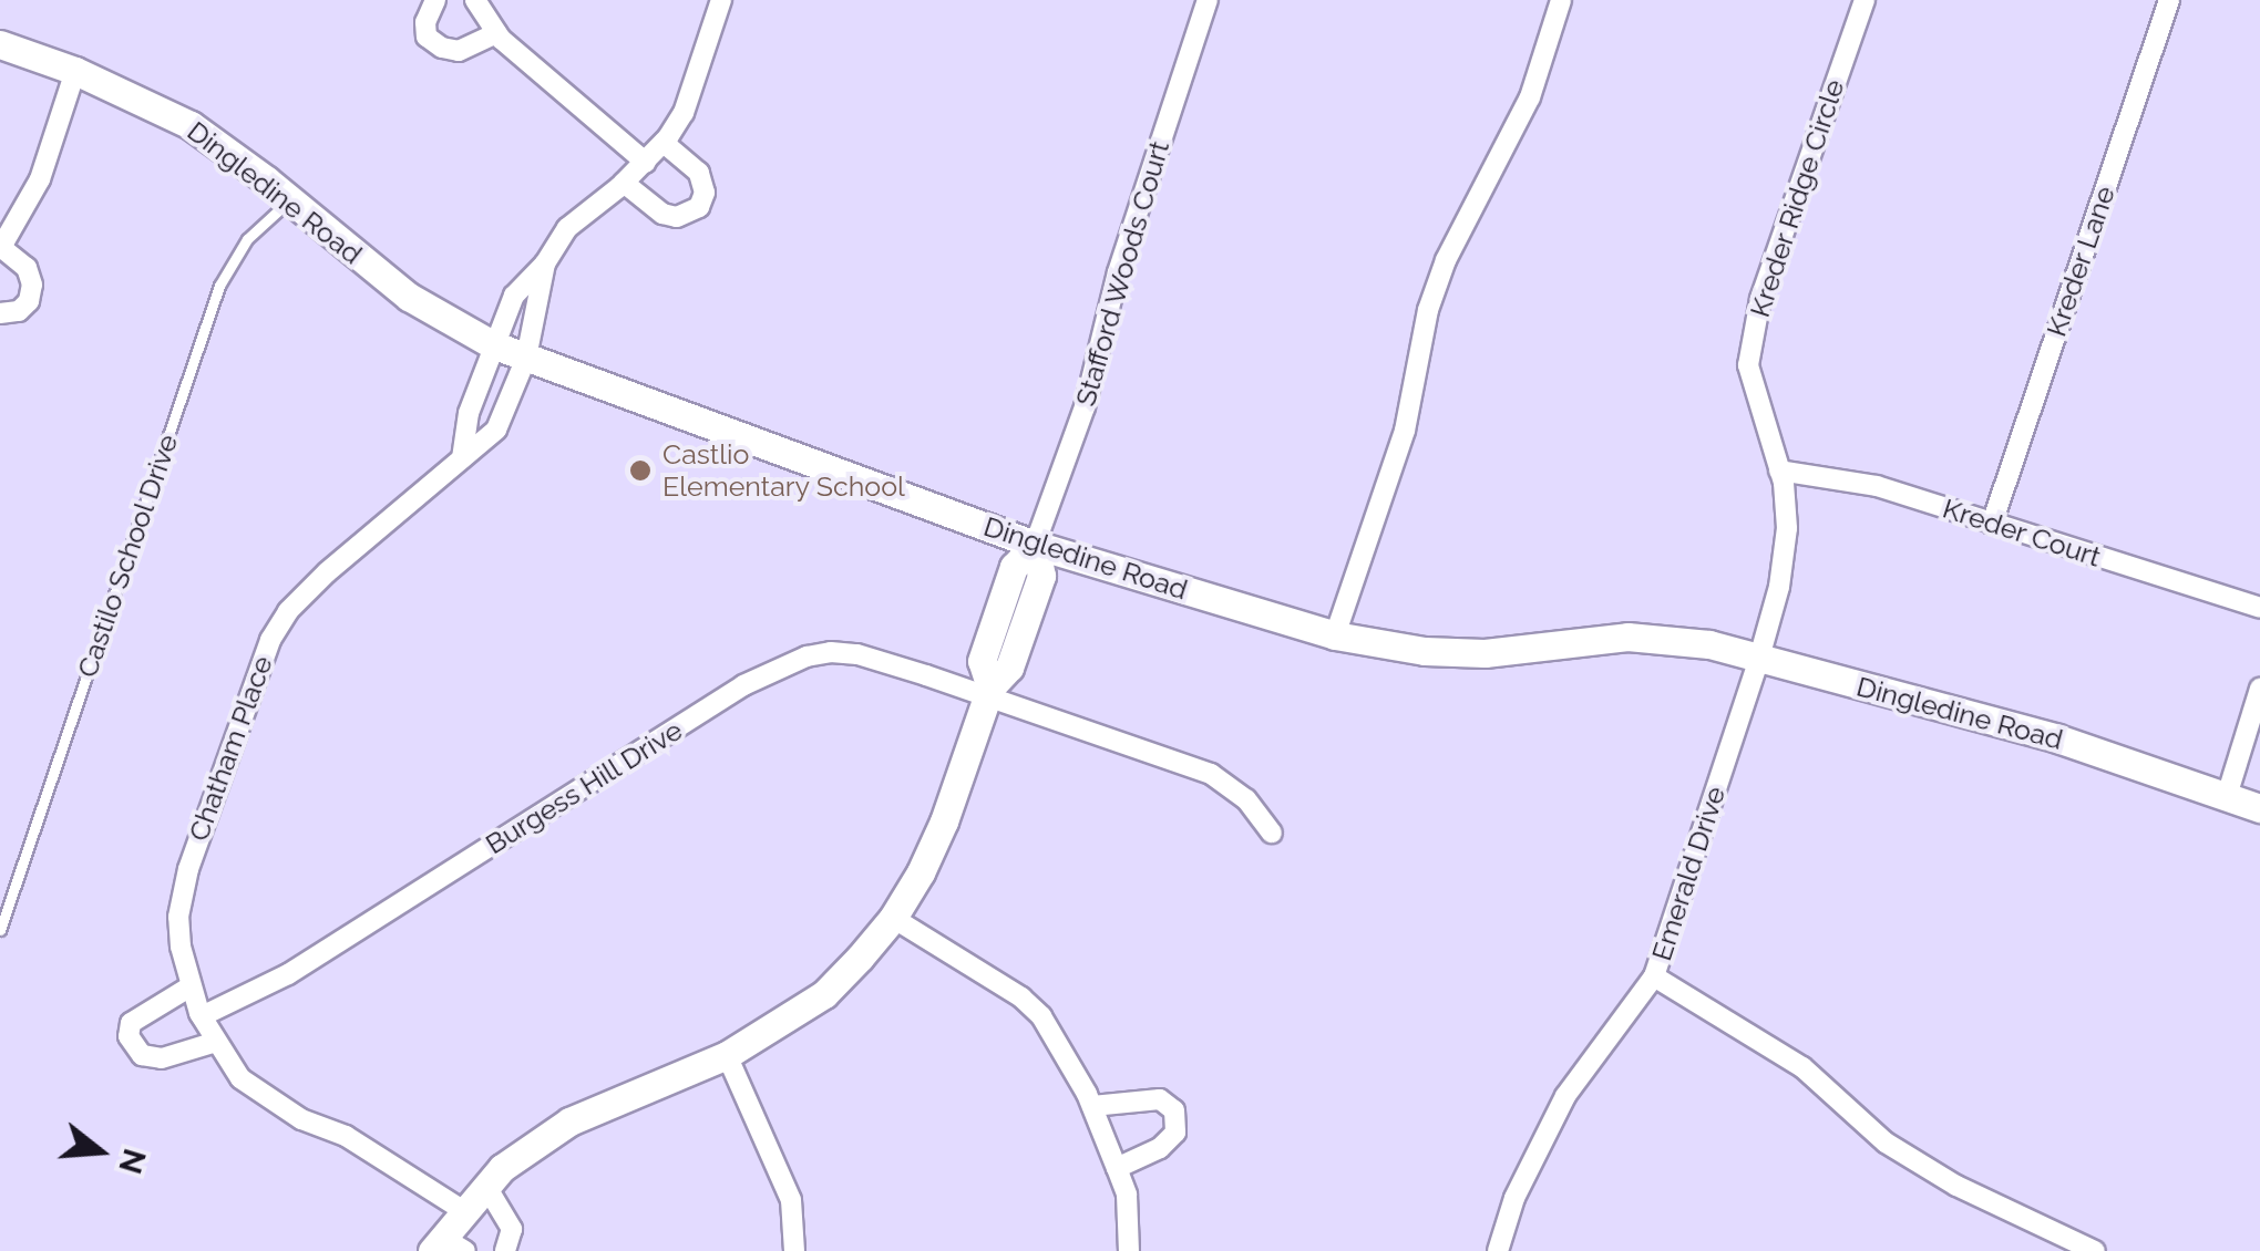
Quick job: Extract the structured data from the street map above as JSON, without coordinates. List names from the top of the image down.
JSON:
{
  "streets": {
    "street": [
      "Dingledine Road",
      "Kreder Ridge Circle",
      "Kreder Lane",
      "Stafford Woods Court",
      "Kreder Court",
      "Chatham Place",
      "Burgess Hill Drive",
      "Emerald Drive"
    ],
    "lane": ["Castilo School Drive"]
  },
  "crossings": [
    ["Dingledine Road", "Kreder Ridge Circle"],
    ["Dingledine Road", "Stafford Woods Court"],
    ["Dingledine Road", "Castilo School Drive"],
    ["Dingledine Road", "Chatham Place"],
    ["Dingledine Road", "Emerald Drive"],
    ["Kreder Ridge Circle", "Kreder Court"],
    ["Kreder Ridge Circle", "Emerald Drive"],
    ["Kreder Lane", "Kreder Court"],
    ["Chatham Place", "Burgess Hill Drive"]
  ],
  "places": ["Castlio Elementary School"],
  "north": "right"
}
